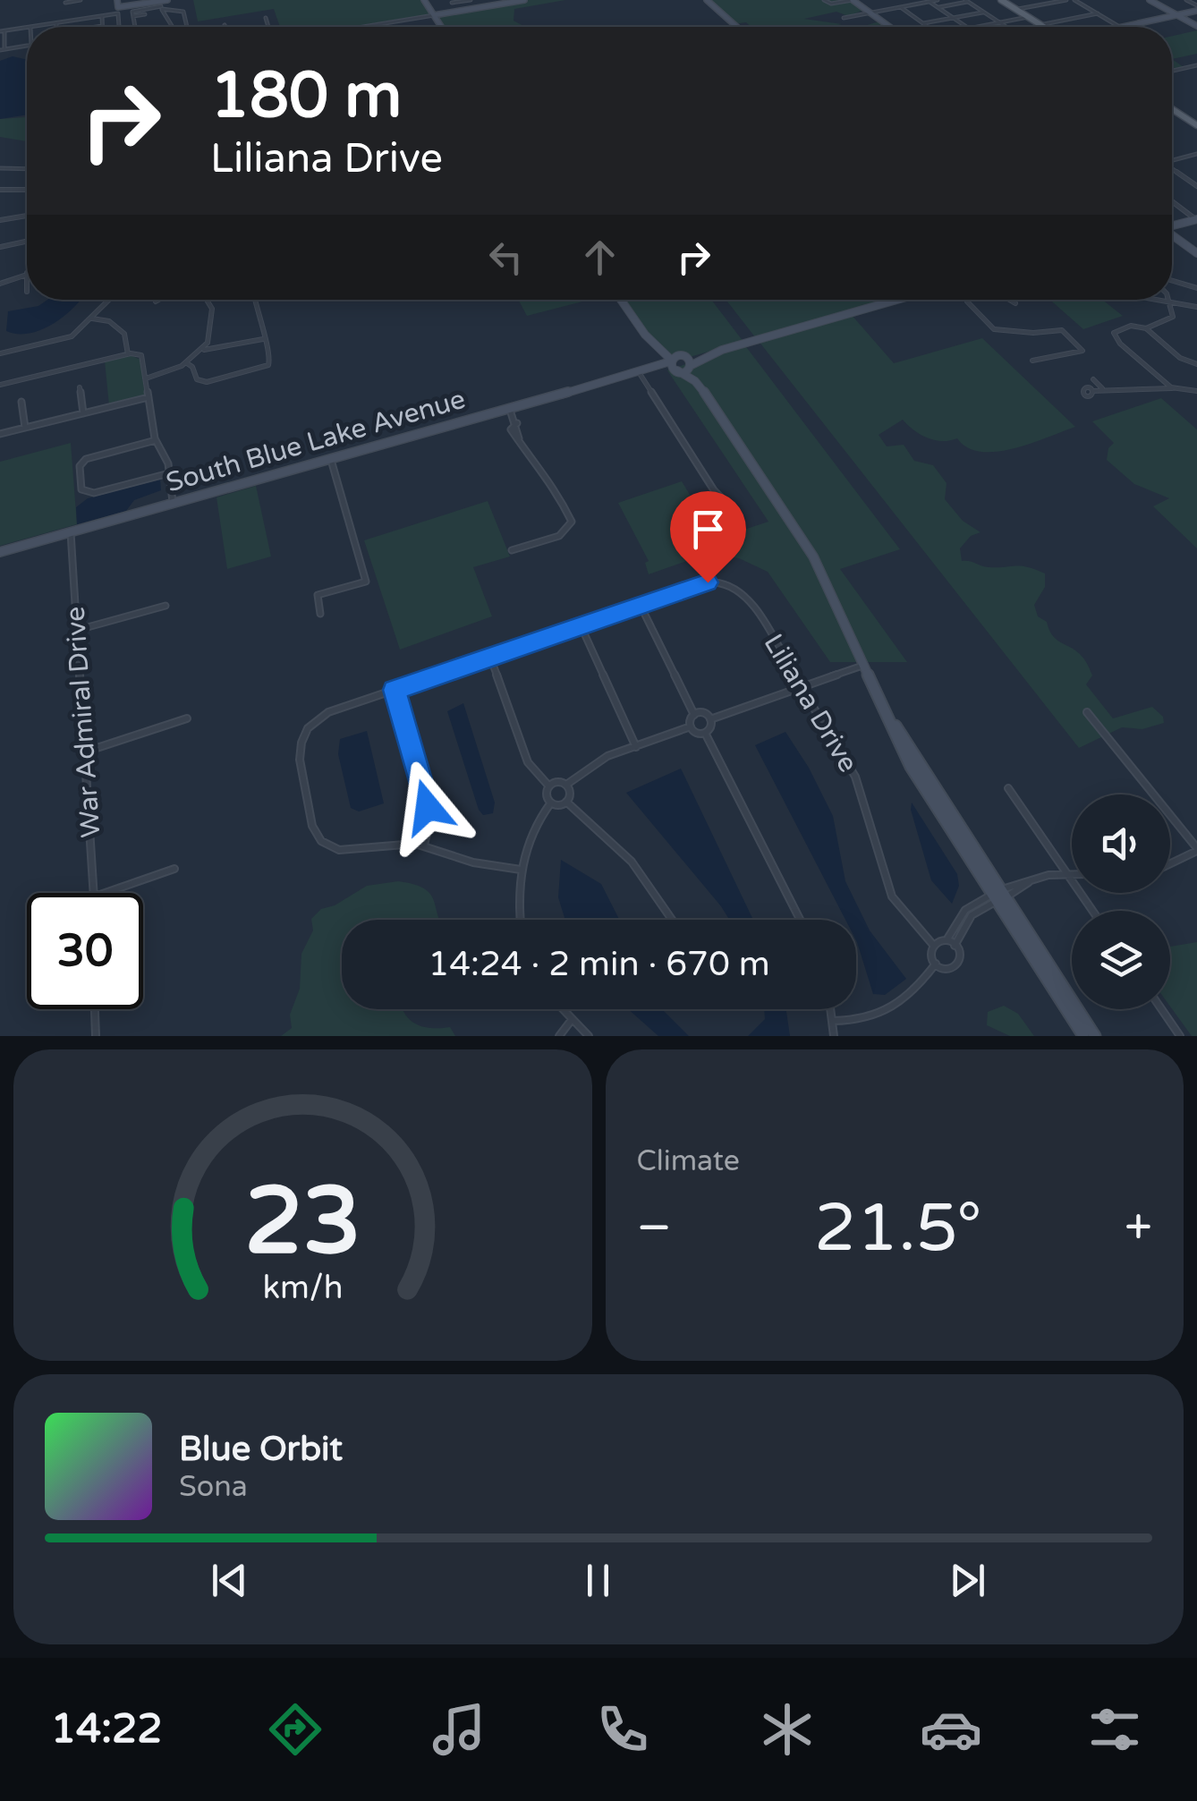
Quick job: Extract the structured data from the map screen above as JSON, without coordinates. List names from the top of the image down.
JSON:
{
  "streets": {
    "street": ["South Blue Lake Avenue", "Liliana Drive", "War Admiral Drive"]
  },
  "crossings": [
    ["South Blue Lake Avenue", "War Admiral Drive"]
  ],
  "page": {
    "turn": ["180 m", "Liliana Drive"],
    "limit": "30",
    "trip": "14:24 · 2 min · 670 m",
    "tile": "Climate",
    "heat": ["−", "21.5°", "+"],
    "song": ["Blue Orbit", "Sona"],
    "tabs": "14:22",
    "gauge": ["23", "km/h"]
  }
}
